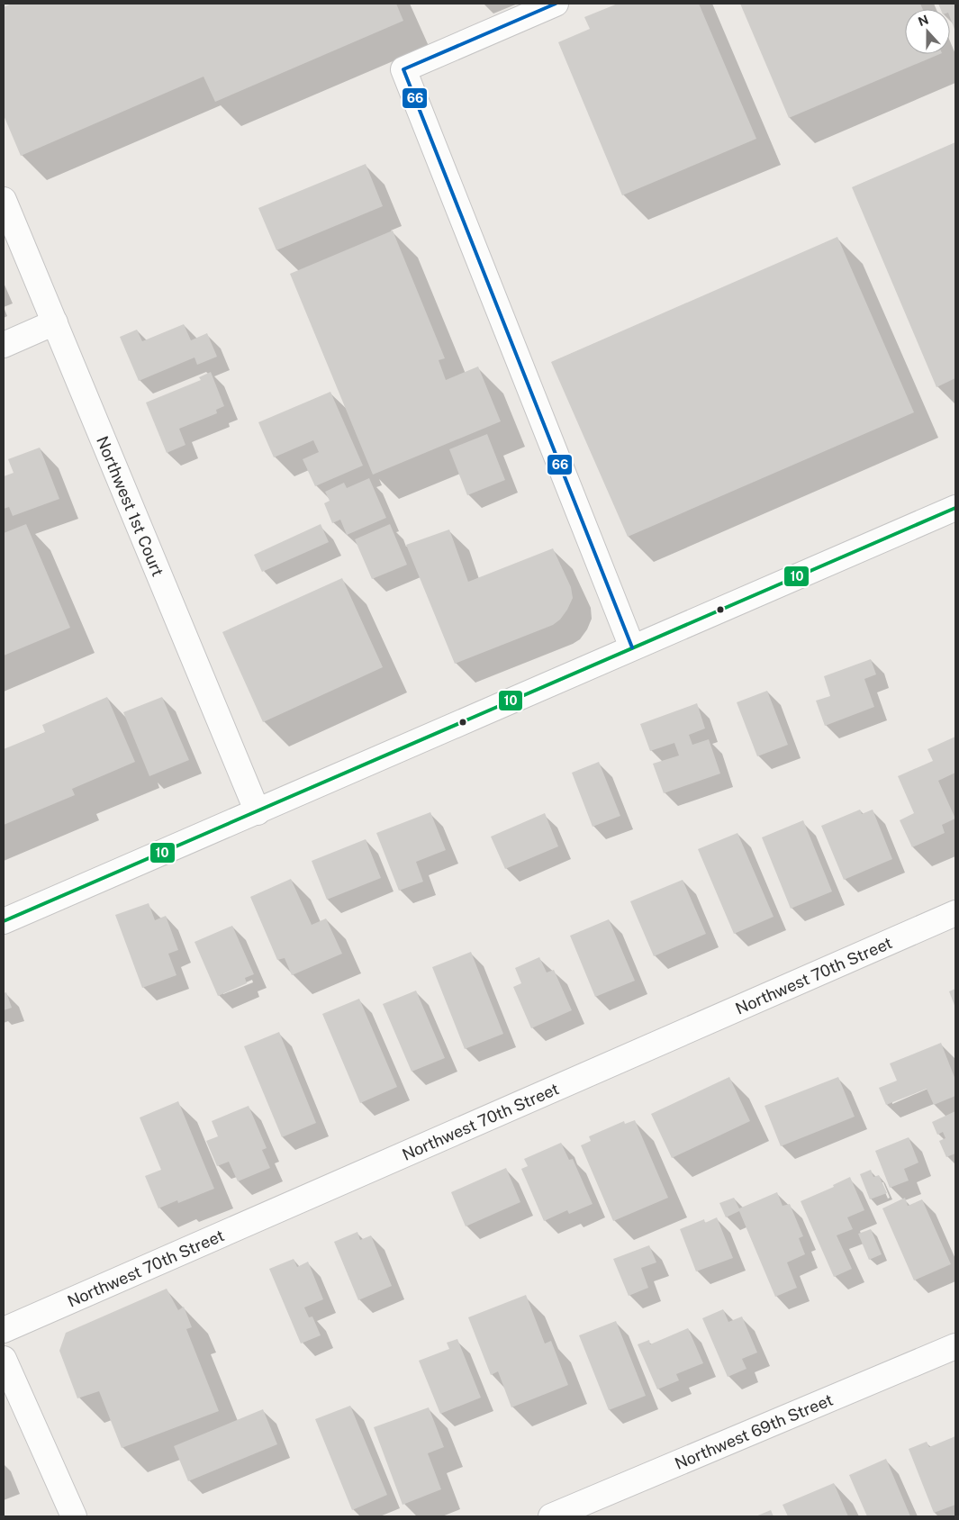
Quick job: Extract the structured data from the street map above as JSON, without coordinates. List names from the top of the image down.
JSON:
{
  "streets": {
    "street": ["Northwest 1st Court", "Northwest 70th Street", "Northwest 69th Street"]
  },
  "lines": ["transit line 66", "transit line 10"],
  "north": "top"
}
